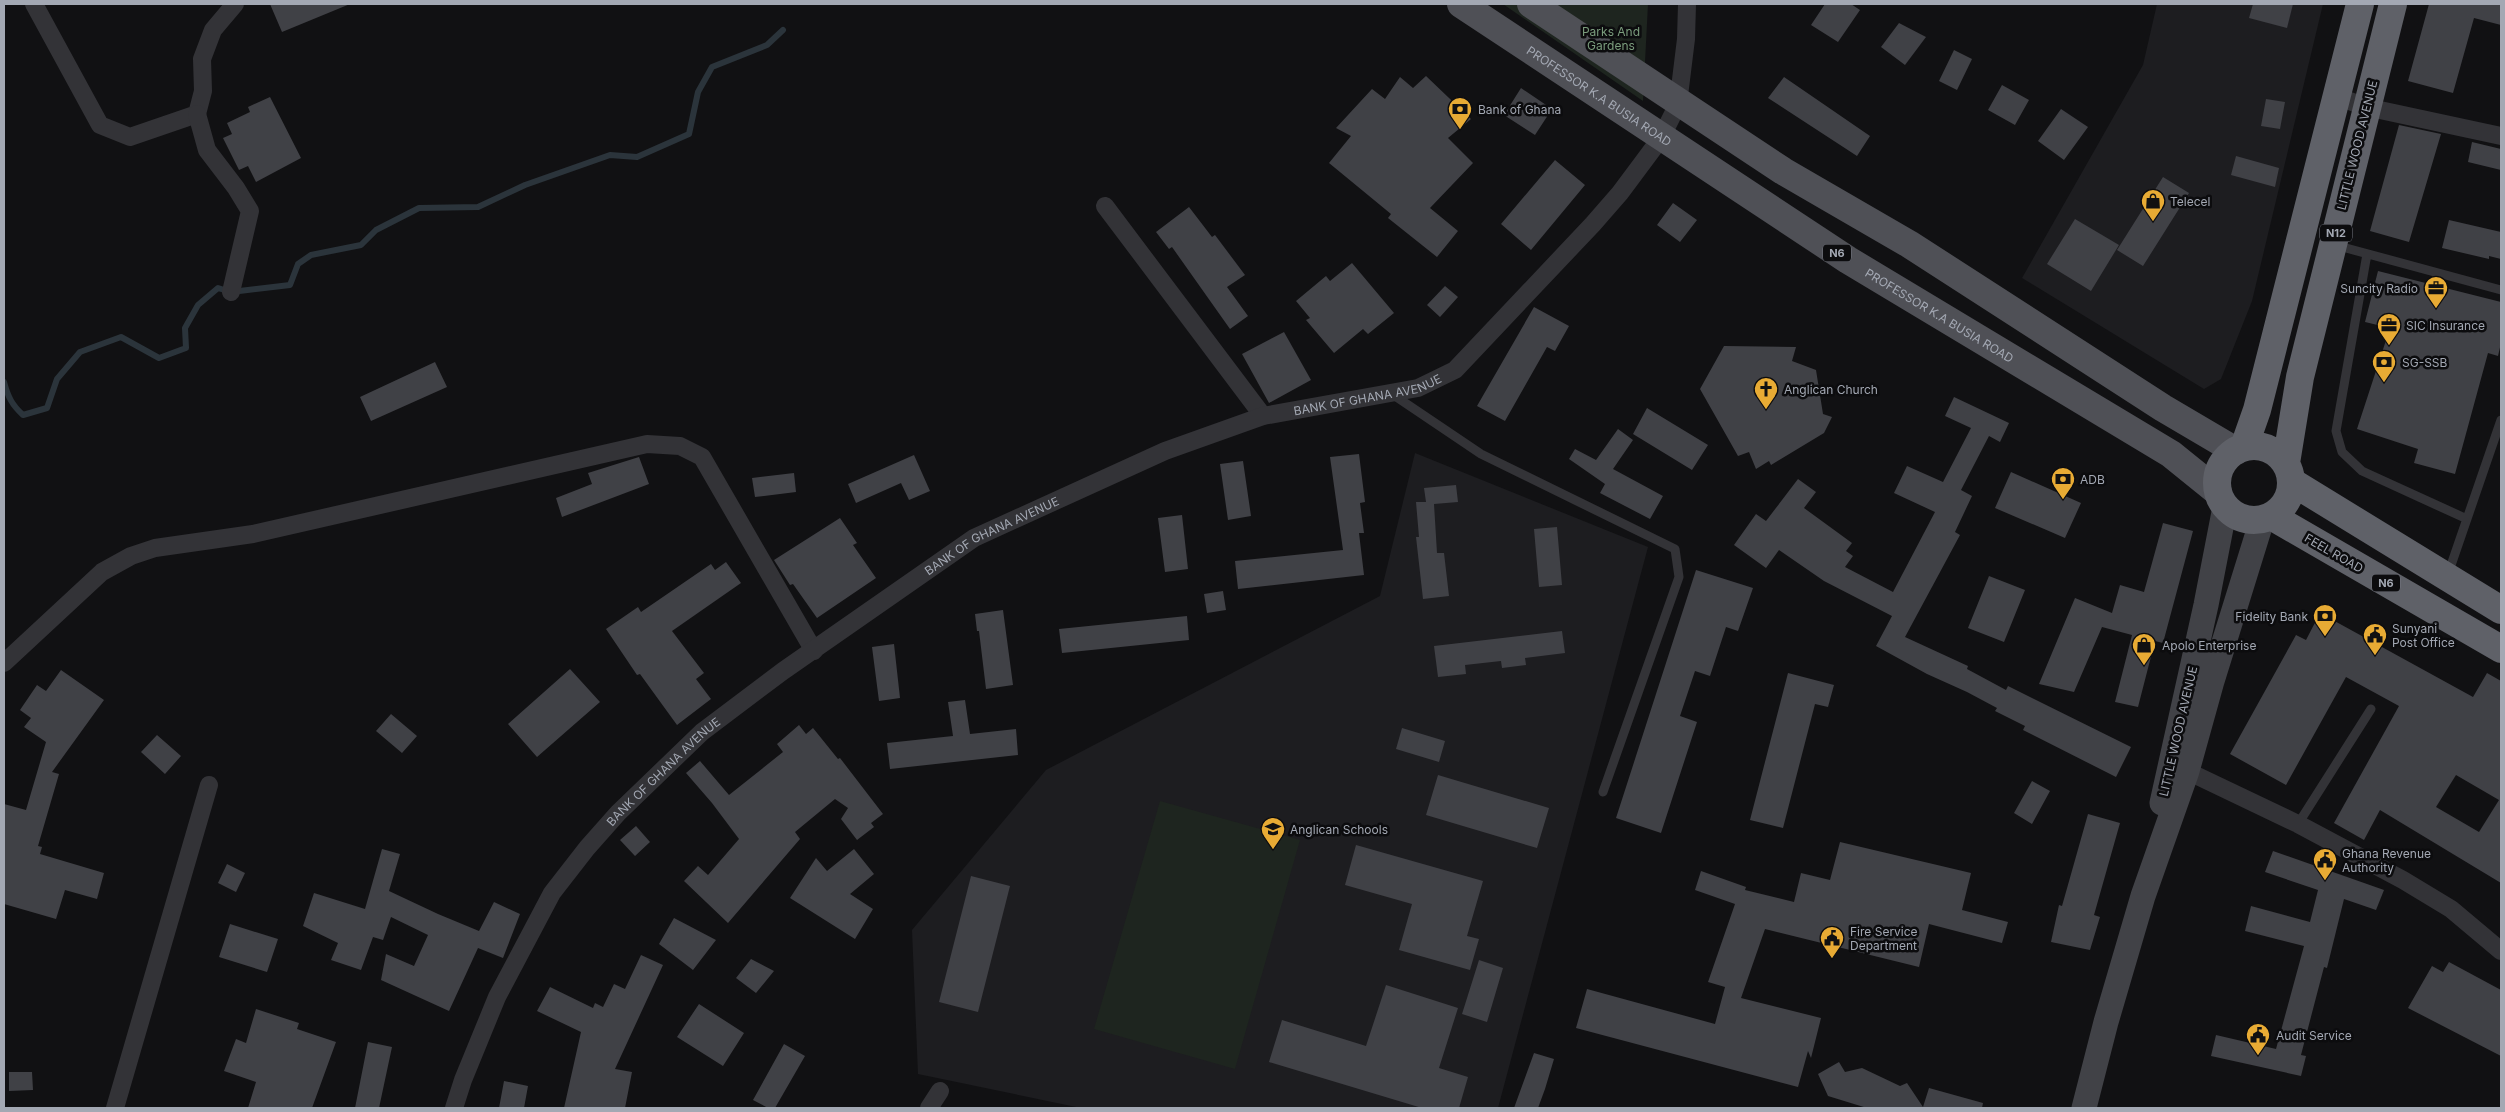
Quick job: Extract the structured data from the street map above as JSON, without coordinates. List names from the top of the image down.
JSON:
{
  "streets": {
    "highway": [
      "LITTLE WOOD AVENUE",
      "N12",
      "N6",
      "FEEL ROAD"
    ],
    "main road": ["PROFESSOR K.A BUSIA ROAD"],
    "street": ["BANK OF GHANA AVENUE"]
  },
  "crossings": [
    ["PROFESSOR K.A BUSIA ROAD", "LITTLE WOOD AVENUE"],
    ["PROFESSOR K.A BUSIA ROAD", "N12"],
    ["PROFESSOR K.A BUSIA ROAD", "N6"],
    ["PROFESSOR K.A BUSIA ROAD", "BANK OF GHANA AVENUE"],
    ["PROFESSOR K.A BUSIA ROAD", "FEEL ROAD"],
    ["LITTLE WOOD AVENUE", "N12"],
    ["LITTLE WOOD AVENUE", "N6"],
    ["LITTLE WOOD AVENUE", "FEEL ROAD"],
    ["N12", "N6"],
    ["N12", "FEEL ROAD"],
    ["N6", "FEEL ROAD"]
  ],
  "parks": ["Parks And Gardens"],
  "places": {
    "bank": [
      "Bank of Ghana",
      "SG-SSB",
      "ADB",
      "Fidelity Bank"
    ],
    "shop": ["Telecel", "Apolo Enterprise"],
    "office": ["Suncity Radio", "SIC Insurance"],
    "church": ["Anglican Church"],
    "public building": [
      "Sunyani Post Office",
      "Ghana Revenue Authority",
      "Fire Service Department",
      "Audit Service"
    ],
    "school or university": ["Anglican Schools"]
  }
}
